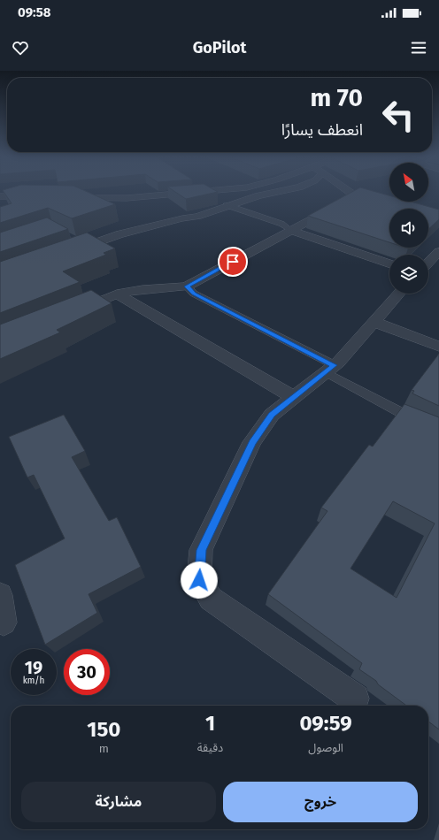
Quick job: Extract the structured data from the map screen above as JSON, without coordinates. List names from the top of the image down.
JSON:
{
  "north": "top left",
  "page": {
    "status": "09:58",
    "header": "GoPilot",
    "turn": ["70 m", "انعطف يسارًا"],
    "speed": "19 km/h",
    "limit": "30",
    "eta": [
      "09:59",
      "الوصول",
      "1",
      "دقيقة",
      "150",
      "m"
    ],
    "buttons": ["خروج", "مشاركة"]
  }
}
